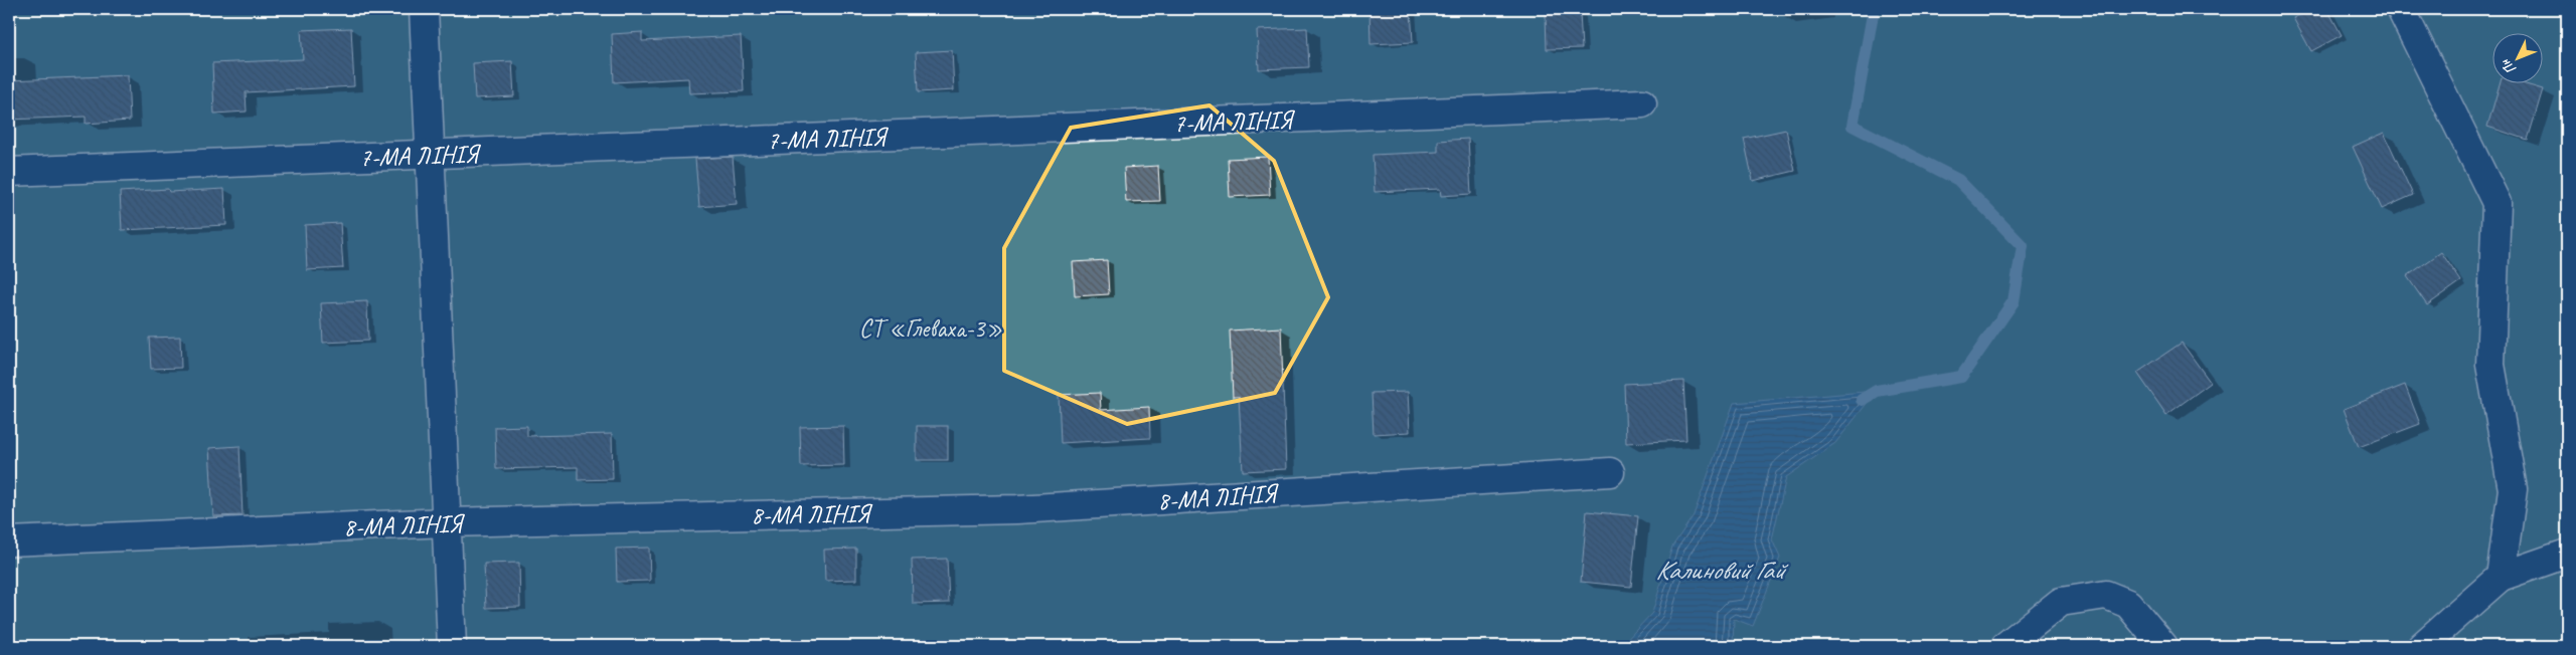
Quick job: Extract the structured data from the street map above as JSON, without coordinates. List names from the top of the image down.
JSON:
{
  "streets": {
    "lane": ["7-МА ЛІНІЯ", "8-МА ЛІНІЯ"]
  },
  "water": ["Калиновий Гай"],
  "parks": ["СТ «Глеваха-3»"],
  "north": "bottom left"
}
